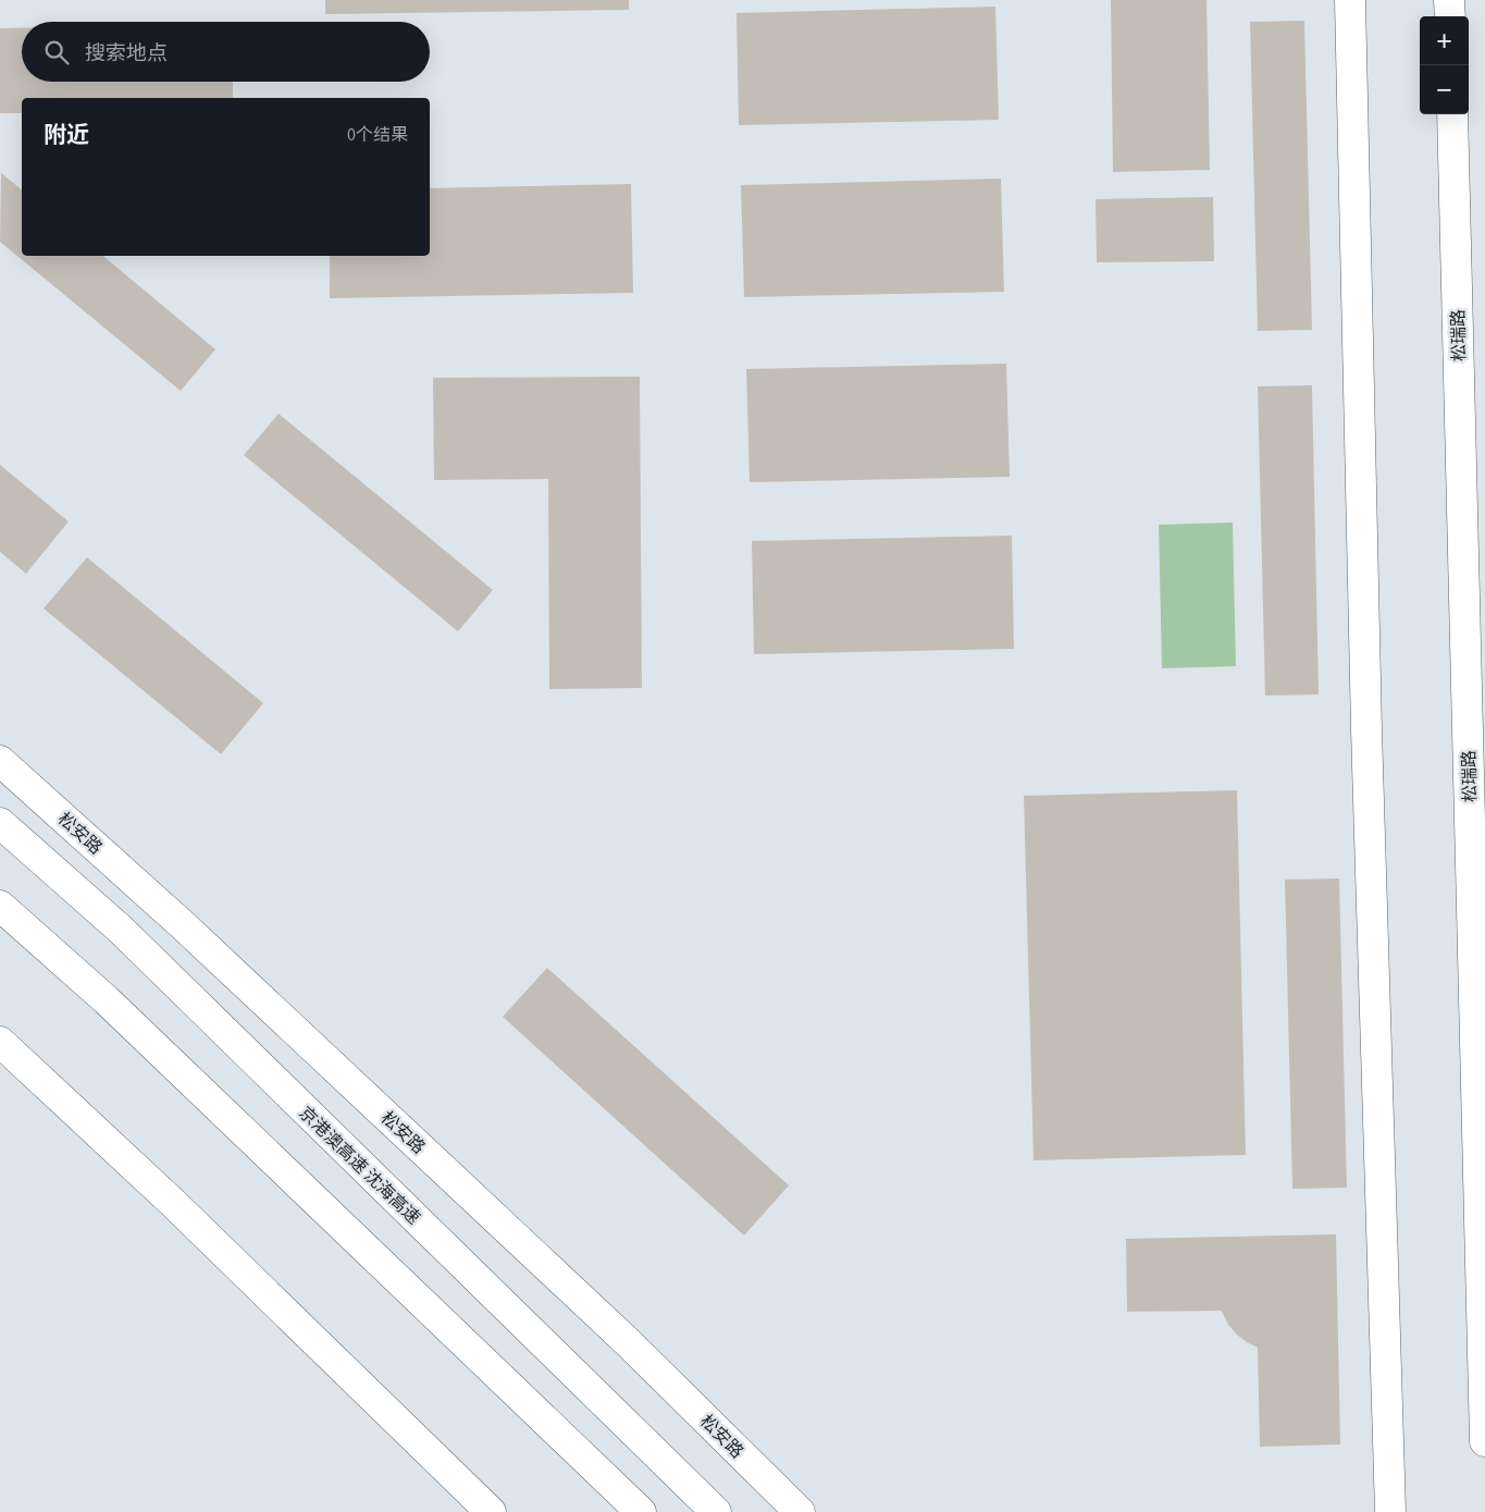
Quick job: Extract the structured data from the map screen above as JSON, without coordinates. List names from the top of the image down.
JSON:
{
  "streets": {
    "main road": ["松瑞路", "松安路", "京港澳高速 沈海高速"]
  },
  "page": {
    "map_buttons": ["+", "−"],
    "search": "搜索地点",
    "heading": ["附近", "0个结果"]
  }
}
